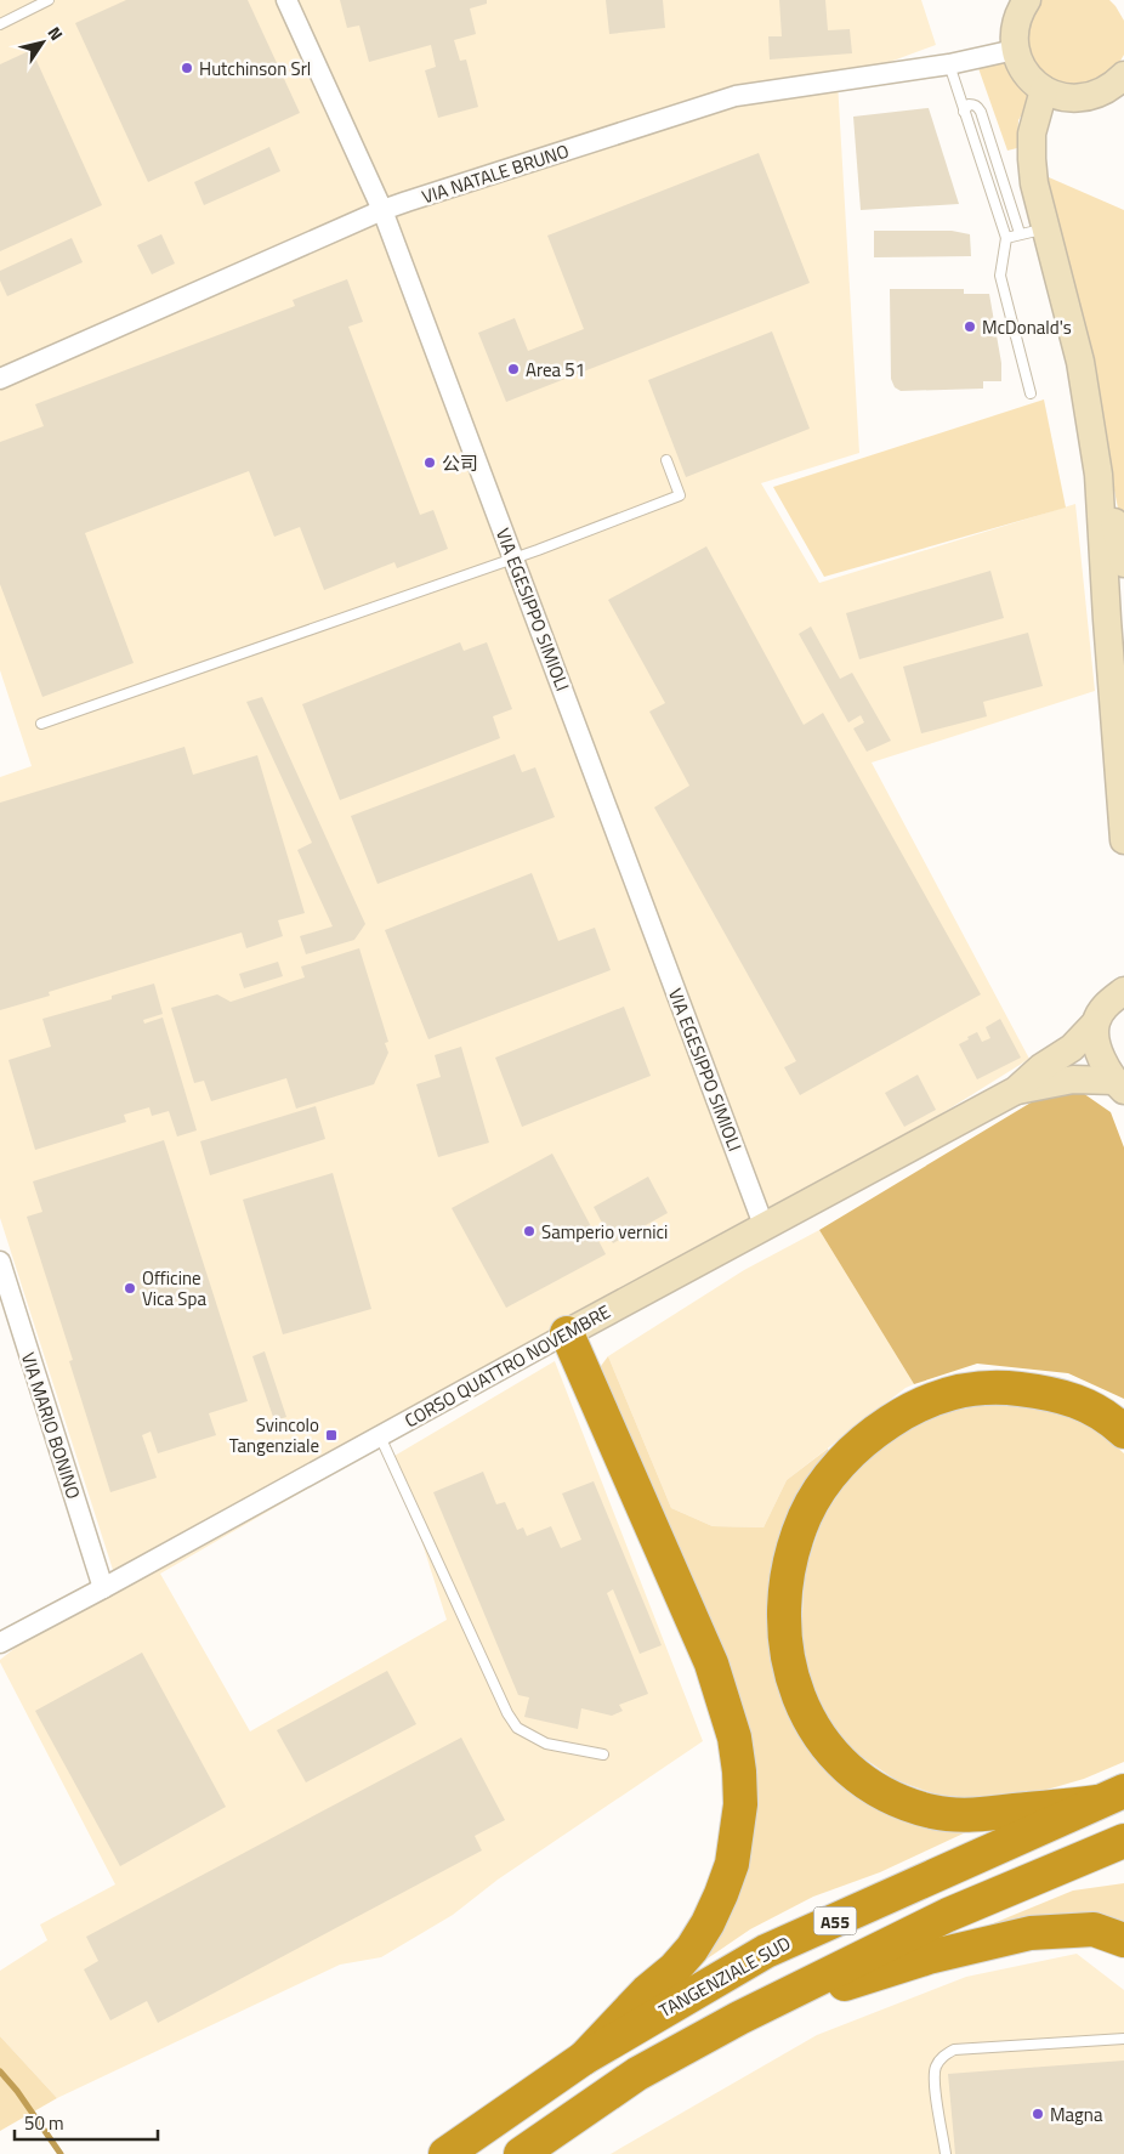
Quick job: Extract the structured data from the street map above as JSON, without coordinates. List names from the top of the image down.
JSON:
{
  "streets": {
    "highway": ["A55", "TANGENZIALE SUD"],
    "main road": ["CORSO QUATTRO NOVEMBRE"],
    "street": ["VIA NATALE BRUNO", "VIA EGESIPPO SIMIOLI", "VIA MARIO BONINO"]
  },
  "crossings": [
    ["VIA NATALE BRUNO", "VIA EGESIPPO SIMIOLI"],
    ["VIA EGESIPPO SIMIOLI", "CORSO QUATTRO NOVEMBRE"],
    ["CORSO QUATTRO NOVEMBRE", "VIA MARIO BONINO"]
  ],
  "places": {
    "other": [
      "Hutchinson Srl",
      "McDonald's",
      "Area 51",
      "公司",
      "Samperio vernici",
      "Officine Vica Spa",
      "Magna"
    ],
    "transit": ["Svincolo Tangenziale"]
  },
  "scale_bar": "50 m",
  "north": "top right"
}
